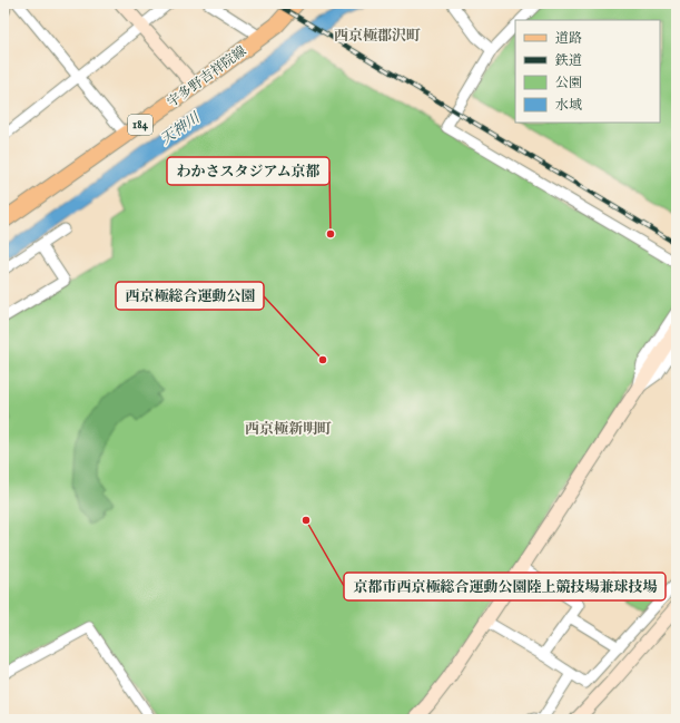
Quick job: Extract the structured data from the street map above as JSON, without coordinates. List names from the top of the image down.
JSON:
{
  "streets": {
    "main road": ["宇多野吉祥院線", "184"]
  },
  "districts": ["西京極郡沢町", "西京極新明町"],
  "water": ["天神川"],
  "places": ["わかさスタジアム京都", "西京極総合運動公園", "京都市西京極総合運動公園陸上競技場兼球技場"],
  "legend": [
    "道路",
    "鉄道",
    "公園",
    "水域"
  ]
}
